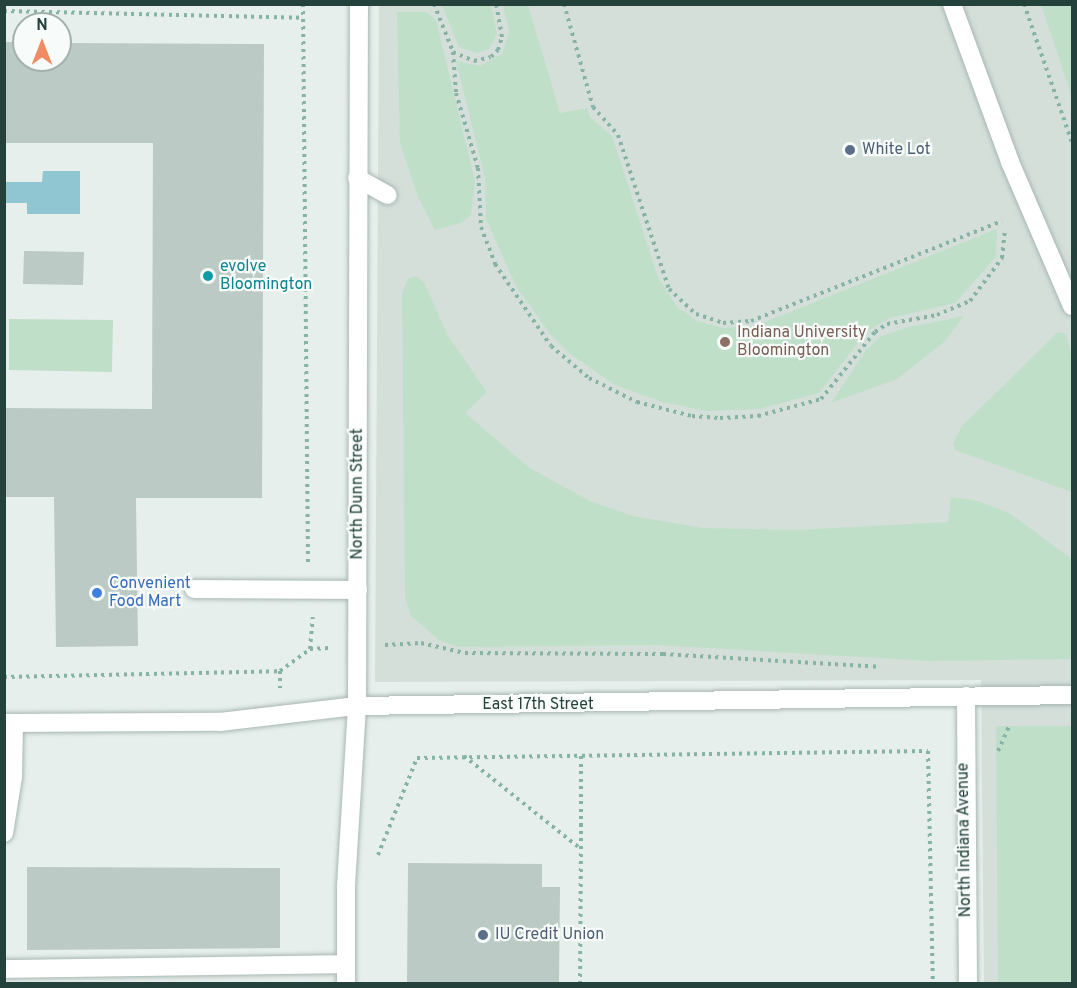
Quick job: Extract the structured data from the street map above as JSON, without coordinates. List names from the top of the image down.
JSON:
{
  "streets": {
    "street": ["North Dunn Street", "East 17th Street", "North Indiana Avenue"]
  },
  "crossings": [
    ["North Dunn Street", "East 17th Street"],
    ["East 17th Street", "North Indiana Avenue"]
  ],
  "places": [
    "White Lot",
    "evolve Bloomington",
    "Indiana University Bloomington",
    "Convenient Food Mart",
    "IU Credit Union"
  ],
  "north": "top"
}
